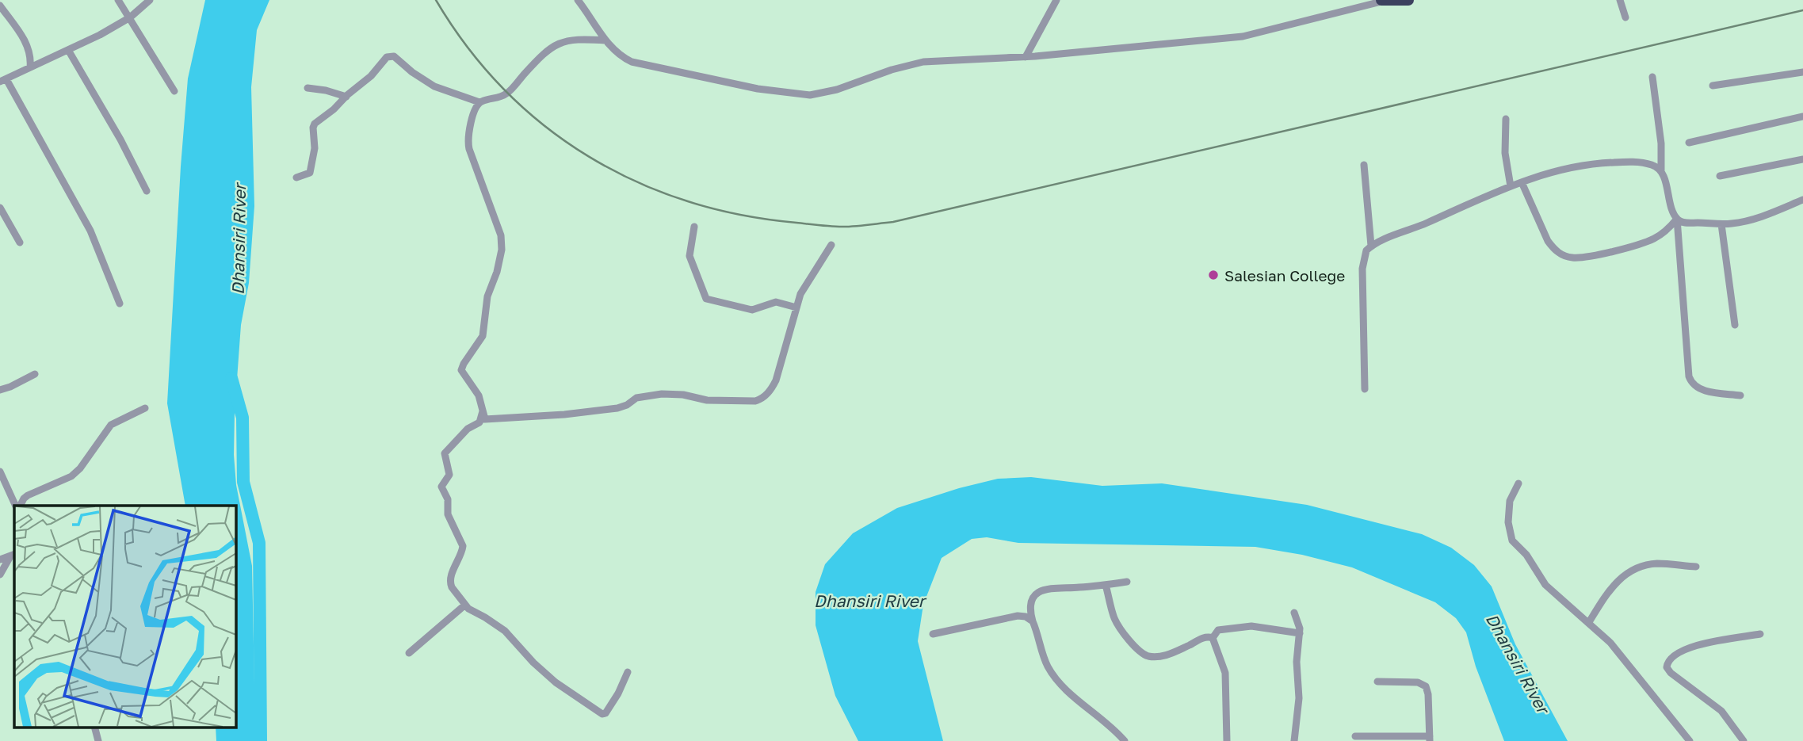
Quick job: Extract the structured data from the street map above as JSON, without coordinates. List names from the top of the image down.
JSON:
{
  "water": ["Dhansiri River"],
  "places": ["Salesian College"]
}
